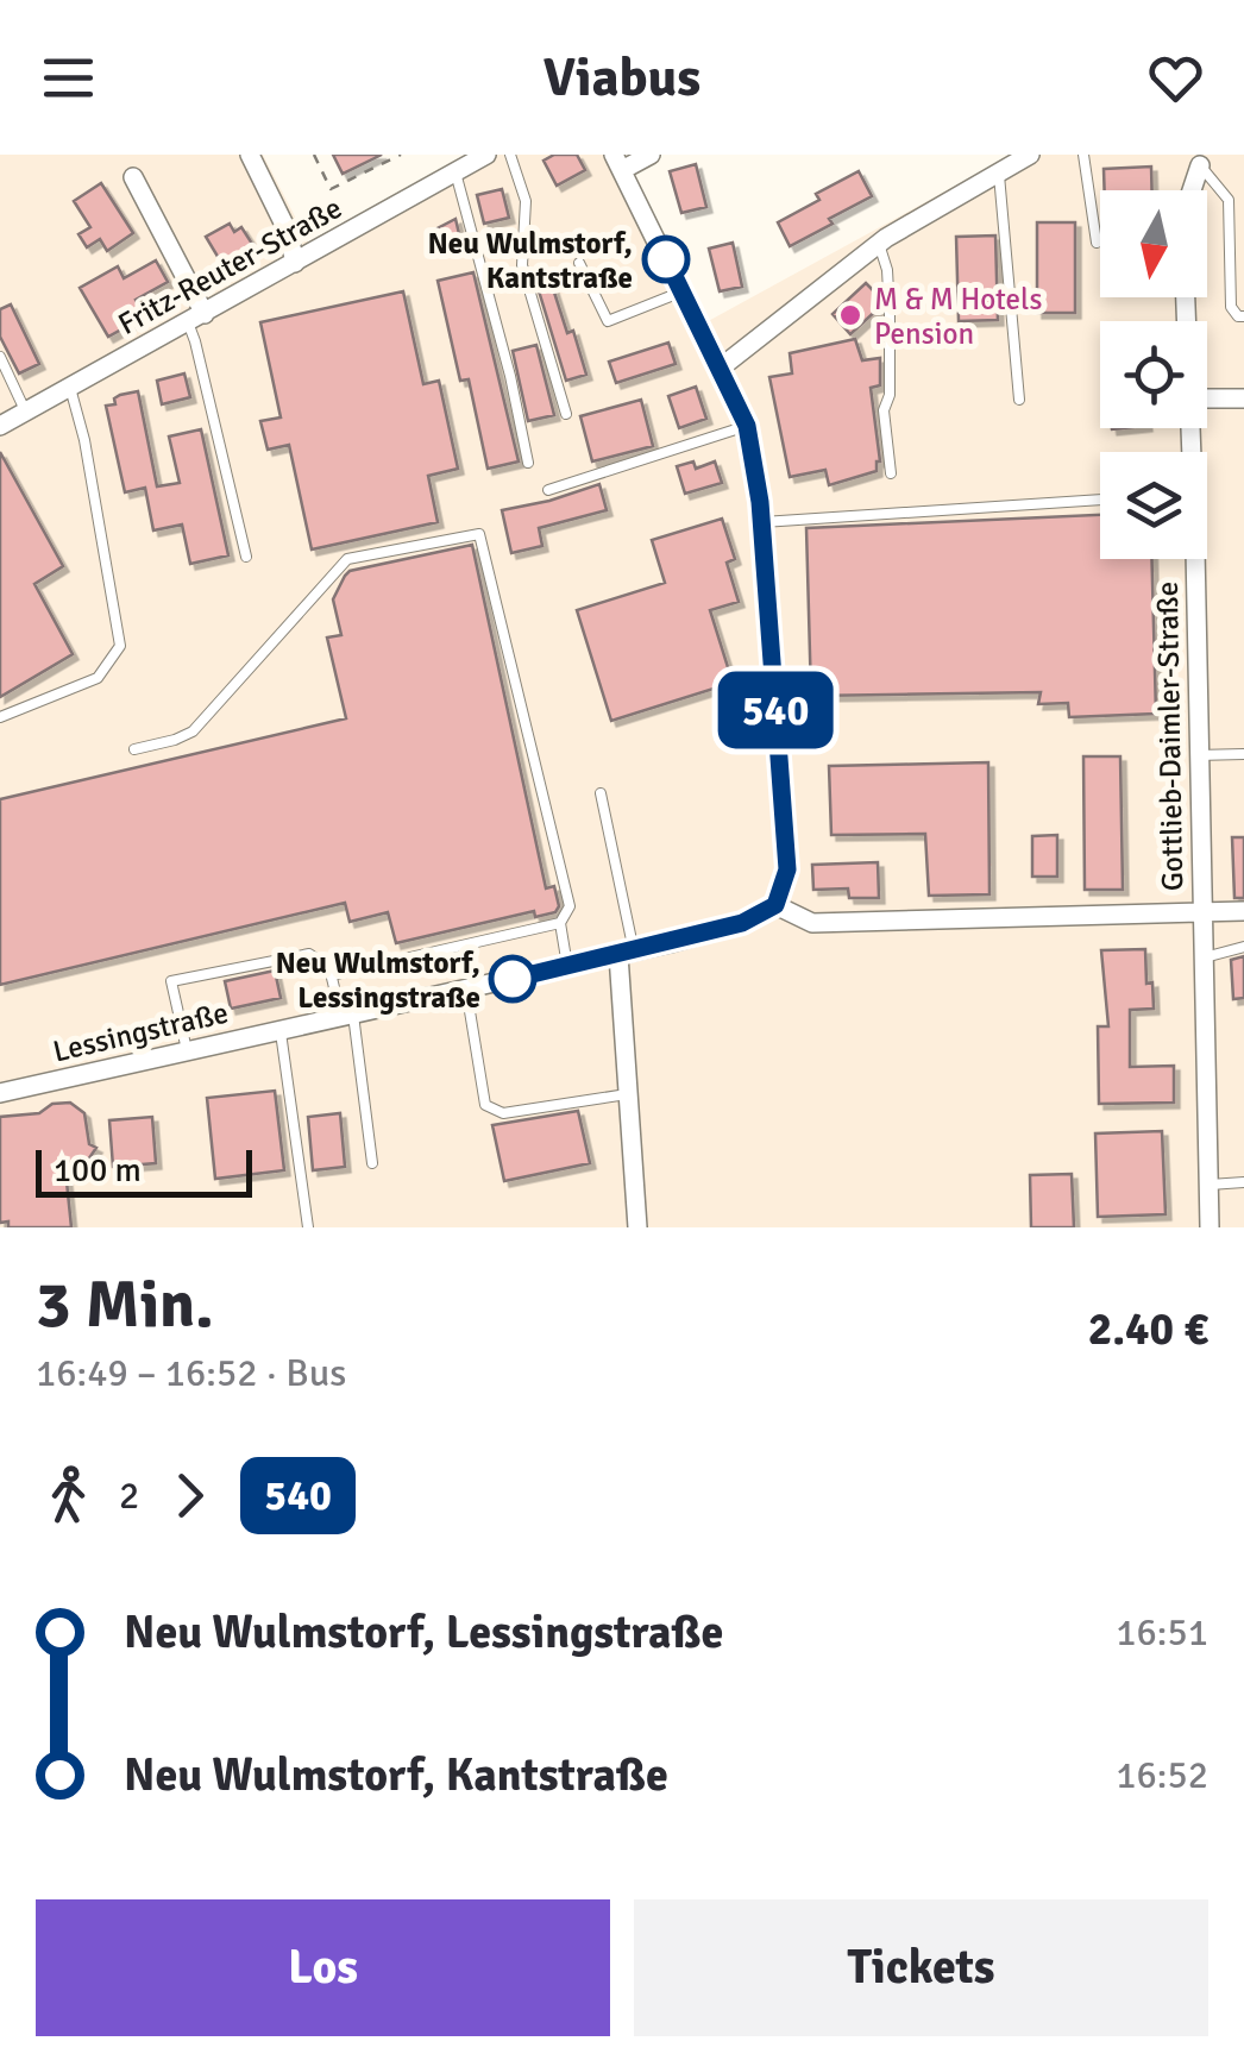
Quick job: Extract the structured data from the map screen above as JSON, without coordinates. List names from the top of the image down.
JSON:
{
  "streets": {
    "street": ["Fritz-Reuter-Straße", "Gottlieb-Daimler-Straße", "Lessingstraße"]
  },
  "places": ["Neu Wulmstorf, Kantstraße", "M & M Hotels Pension", "Neu Wulmstorf, Lessingstraße"],
  "lines": ["bus line 540"],
  "scale_bar": "100 m",
  "north": "bottom",
  "page": {
    "header": "Viabus",
    "on_map": "540",
    "scale": "100 m",
    "heading": ["3 Min.", "16:49 – 16:52 · Bus", "2.40 €"],
    "legs": ["2", "540"],
    "list": [
      {
        "name": "Neu Wulmstorf, Lessingstraße",
        "value": "16:51"
      },
      {
        "name": "Neu Wulmstorf, Kantstraße",
        "value": "16:52"
      }
    ],
    "buttons": ["Los", "Tickets"]
  }
}
